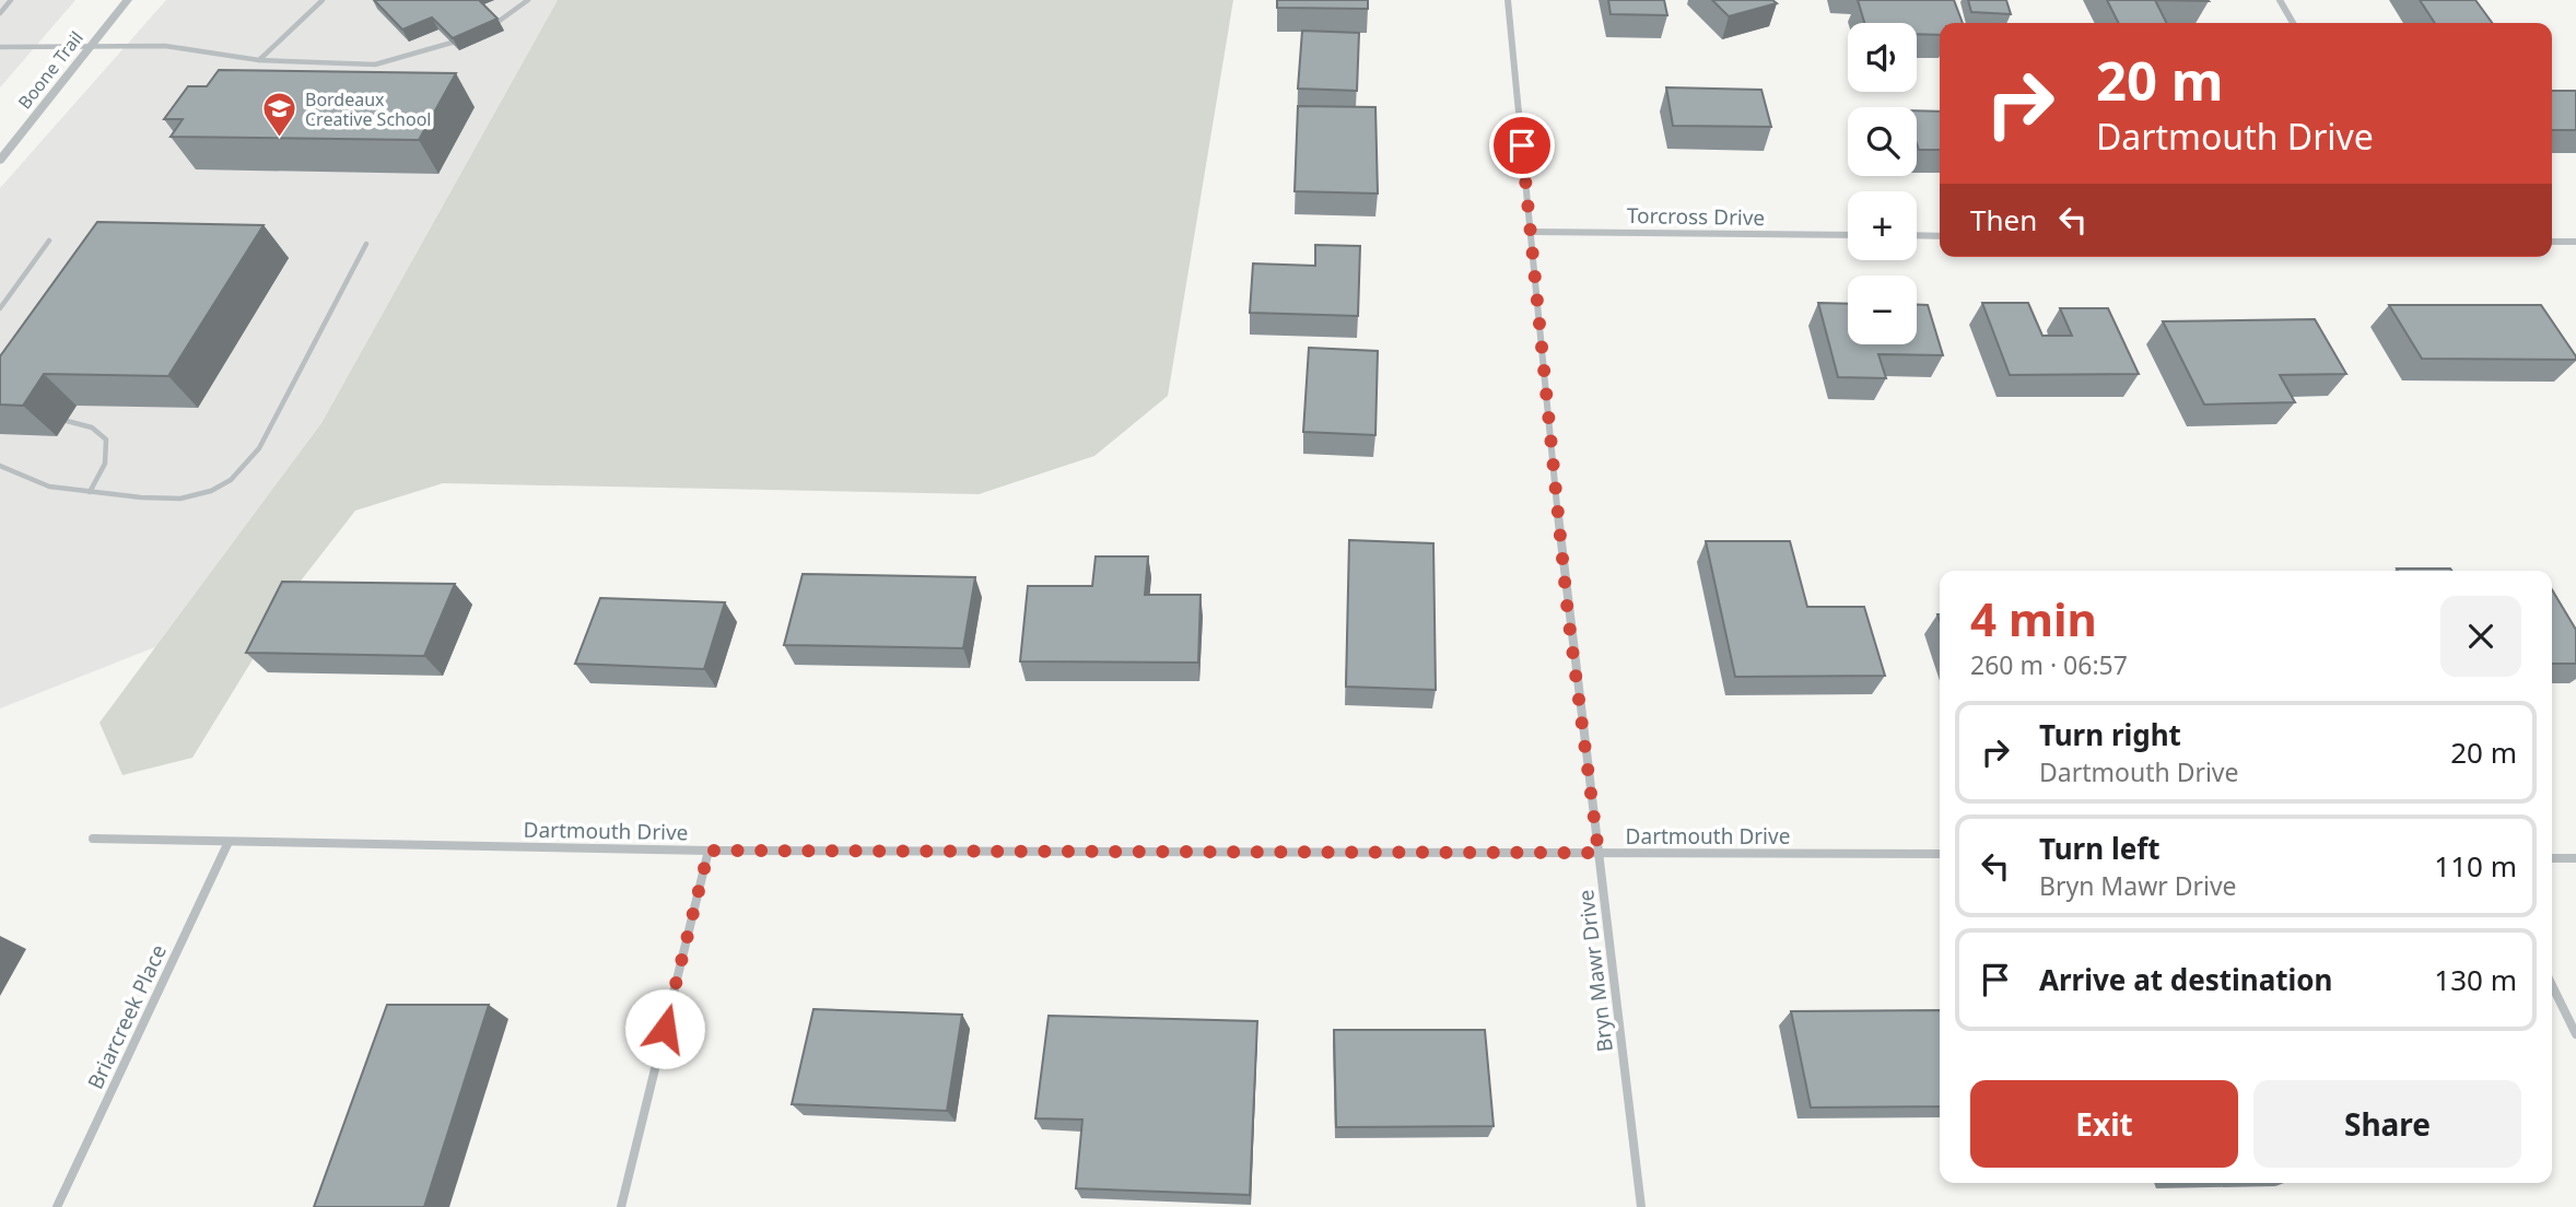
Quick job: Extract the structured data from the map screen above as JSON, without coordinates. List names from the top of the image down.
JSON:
{
  "streets": {
    "street": [
      "Boone Trail",
      "Torcross Drive",
      "Dartmouth Drive",
      "Bryn Mawr Drive",
      "Briarcreek Place"
    ]
  },
  "crossings": [
    ["Torcross Drive", "Bryn Mawr Drive"],
    ["Dartmouth Drive", "Bryn Mawr Drive"],
    ["Dartmouth Drive", "Briarcreek Place"]
  ],
  "places": {
    "school or university": ["Bordeaux Creative School"]
  },
  "page": {
    "map_buttons": ["+", "−"],
    "turn": ["20 m", "Dartmouth Drive"],
    "then": "Then",
    "heading": ["4 min", "260 m · 06:57"],
    "list": [
      {
        "name": "Turn right",
        "note": "Dartmouth Drive",
        "value": "20 m"
      },
      {
        "name": "Turn left",
        "note": "Bryn Mawr Drive",
        "value": "110 m"
      },
      {
        "name": "Arrive at destination",
        "value": "130 m"
      }
    ],
    "buttons": ["Exit", "Share"]
  }
}
